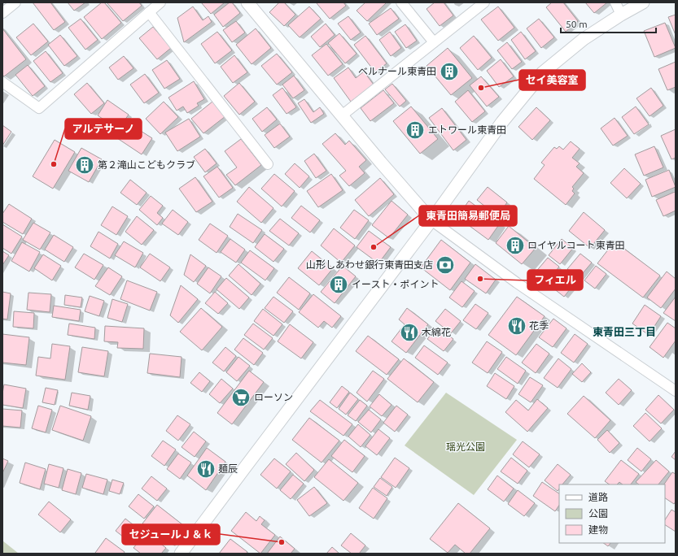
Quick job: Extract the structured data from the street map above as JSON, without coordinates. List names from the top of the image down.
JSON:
{
  "districts": ["東青田三丁目"],
  "parks": ["瑶光公園"],
  "places": {
    "building": [
      "ベルナール東青田",
      "エトワール東青田",
      "第２滝山こどもクラブ",
      "ロイヤルコート東青田",
      "イースト・ポイント"
    ],
    "other": [
      "セイ美容室",
      "アルテサーノ",
      "東青田簡易郵便局",
      "フィエル",
      "セジュールＪ＆ｋ"
    ],
    "bank": ["山形しあわせ銀行東青田支店"],
    "restaurant": ["花季", "木綿花", "麺辰"],
    "supermarket": ["ローソン"]
  },
  "legend": ["道路", "公園", "建物"],
  "scale_bar": "50 m"
}
